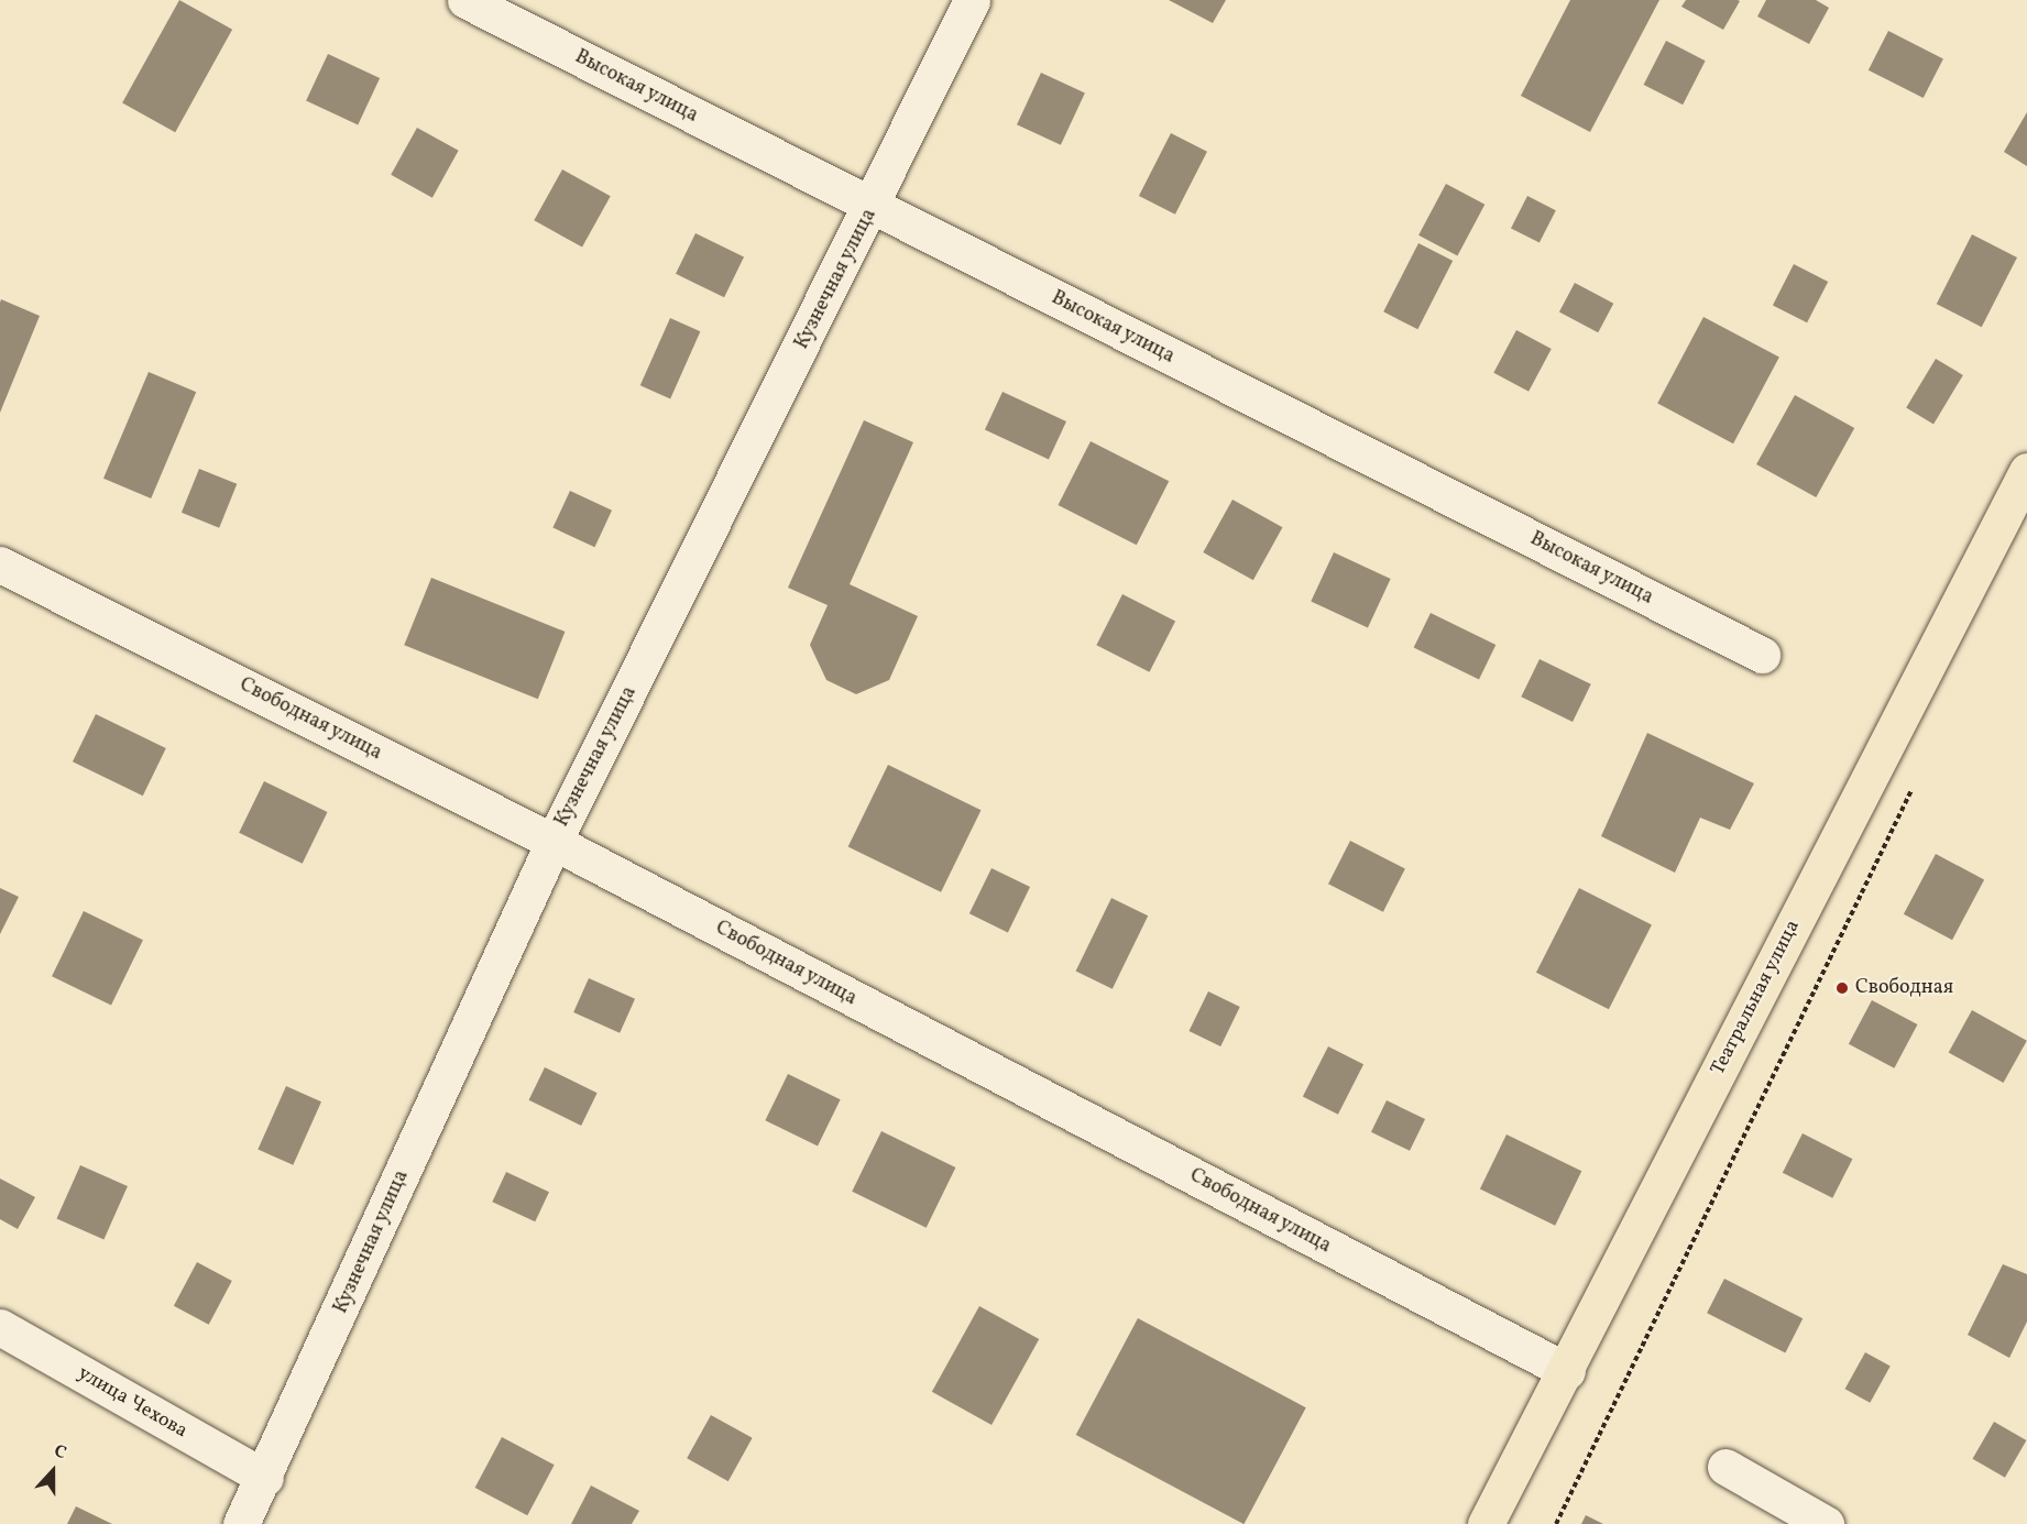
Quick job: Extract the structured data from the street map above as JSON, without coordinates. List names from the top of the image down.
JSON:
{
  "streets": {
    "main road": ["Театральная улица"],
    "street": [
      "Высокая улица",
      "Кузнечная улица",
      "Свободная улица",
      "улица Чехова"
    ]
  },
  "crossings": [
    ["Высокая улица", "Кузнечная улица"],
    ["Кузнечная улица", "Свободная улица"],
    ["Кузнечная улица", "улица Чехова"],
    ["Свободная улица", "Театральная улица"]
  ],
  "places": ["Свободная"],
  "north": "top"
}
